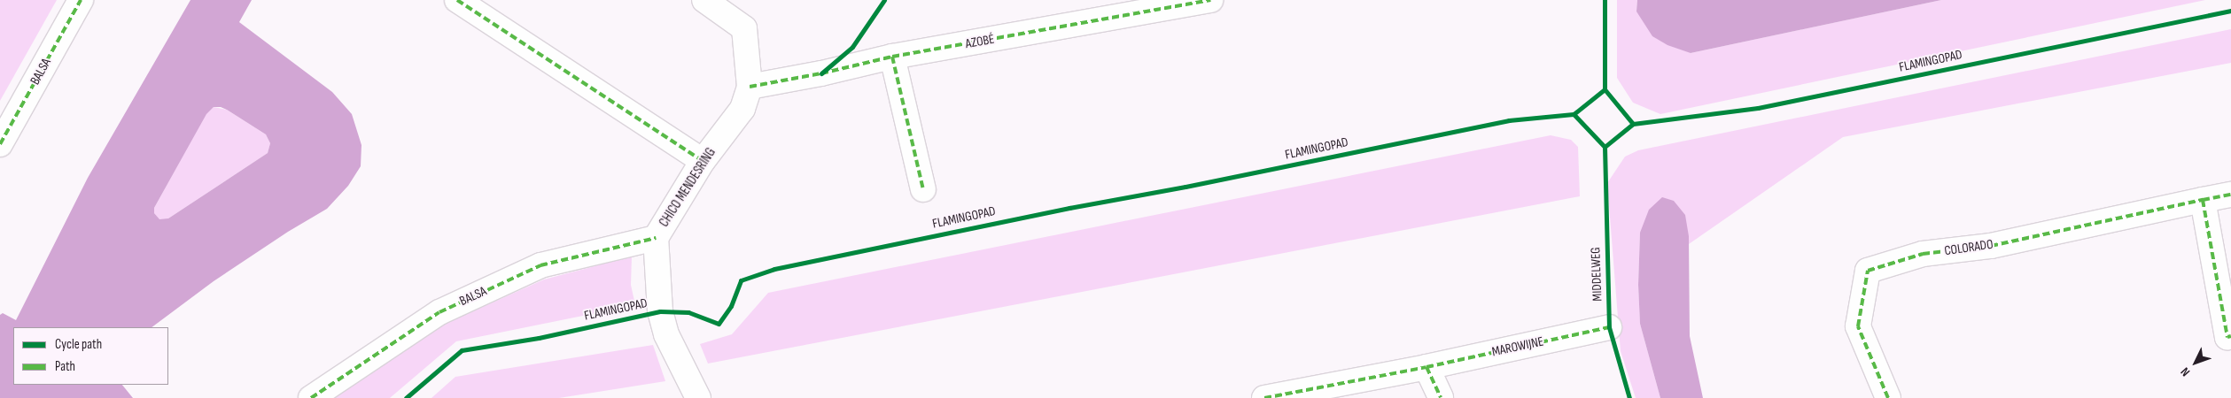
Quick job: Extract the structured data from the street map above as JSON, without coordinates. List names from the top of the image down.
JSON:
{
  "streets": {
    "street": [
      "AZOBÉ",
      "BALSA",
      "CHICO MENDESRING",
      "COLORADO",
      "MAROWIJNE"
    ],
    "cycle path": ["FLAMINGOPAD", "MIDDELWEG"]
  },
  "crossings": [
    ["AZOBÉ", "CHICO MENDESRING"],
    ["BALSA", "CHICO MENDESRING"]
  ],
  "legend": ["Cycle path", "Path"],
  "north": "bottom left"
}
